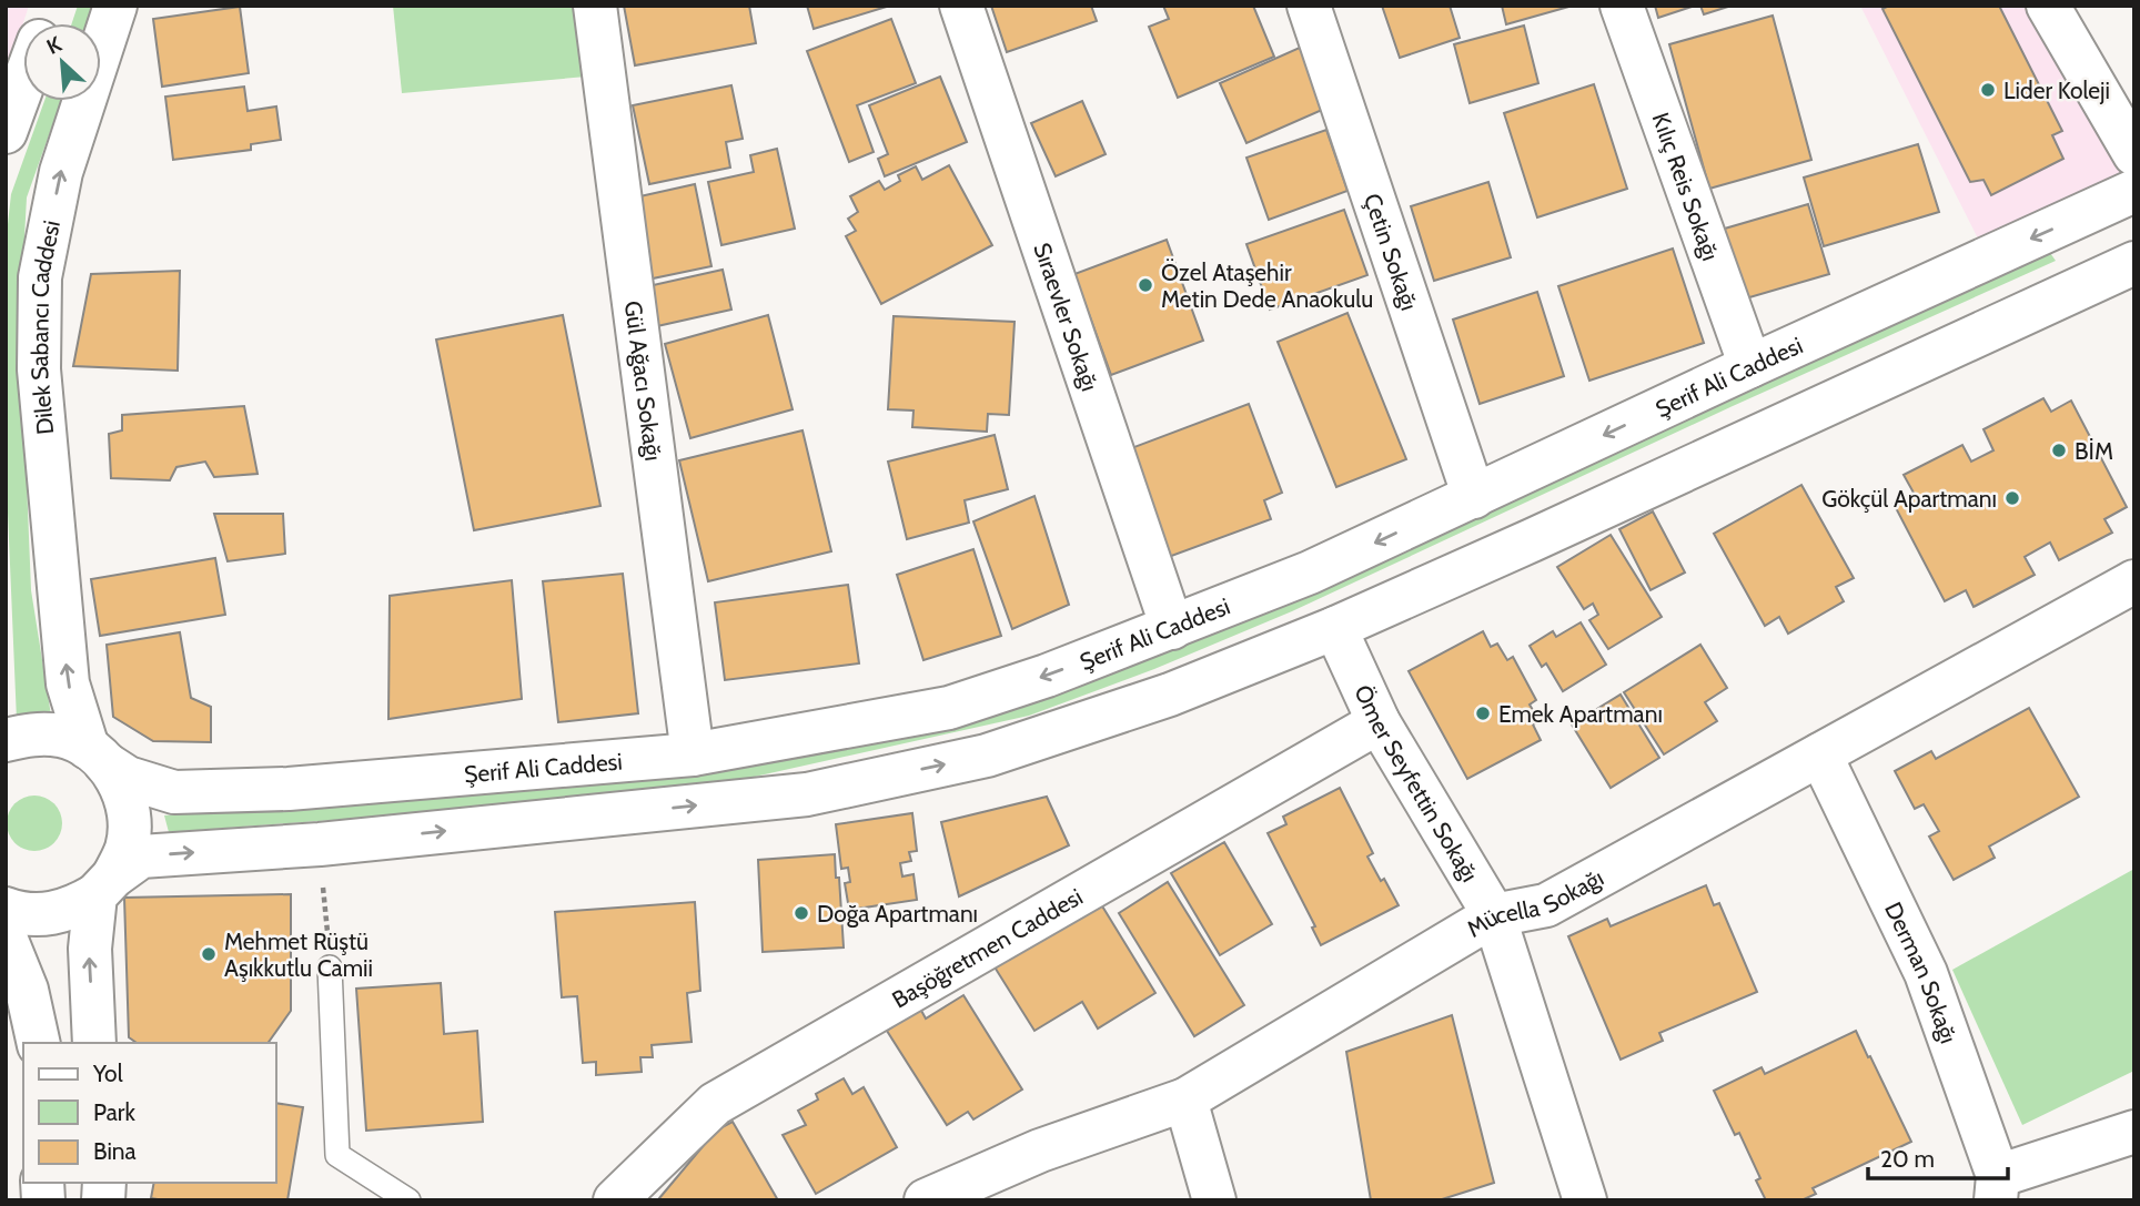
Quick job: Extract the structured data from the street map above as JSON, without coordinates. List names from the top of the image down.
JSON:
{
  "streets": {
    "street": [
      "Kılıç Reis Sokağı",
      "Çetin Sokağı",
      "Sıraevler Sokağı",
      "Dilek Sabancı Caddesi",
      "Şerif Ali Caddesi",
      "Gül Ağacı Sokağı",
      "Ömer Seyfettin Sokağı",
      "Mücella Sokağı",
      "Başöğretmen Caddesi",
      "Derman Sokağı"
    ]
  },
  "crossings": [
    ["Kılıç Reis Sokağı", "Şerif Ali Caddesi"],
    ["Çetin Sokağı", "Şerif Ali Caddesi"],
    ["Sıraevler Sokağı", "Şerif Ali Caddesi"],
    ["Dilek Sabancı Caddesi", "Şerif Ali Caddesi"],
    ["Şerif Ali Caddesi", "Gül Ağacı Sokağı"],
    ["Ömer Seyfettin Sokağı", "Mücella Sokağı"],
    ["Ömer Seyfettin Sokağı", "Başöğretmen Caddesi"],
    ["Mücella Sokağı", "Derman Sokağı"]
  ],
  "one_way": ["Dilek Sabancı Caddesi"],
  "places": [
    "Lider Koleji",
    "Özel Ataşehir Metin Dede Anaokulu",
    "BİM",
    "Gökçül Apartmanı",
    "Emek Apartmanı",
    "Doğa Apartmanı",
    "Mehmet Rüştü Aşıkkutlu Camii"
  ],
  "legend": ["Yol", "Park", "Bina"],
  "scale_bar": "20 m",
  "north": "top left"
}
